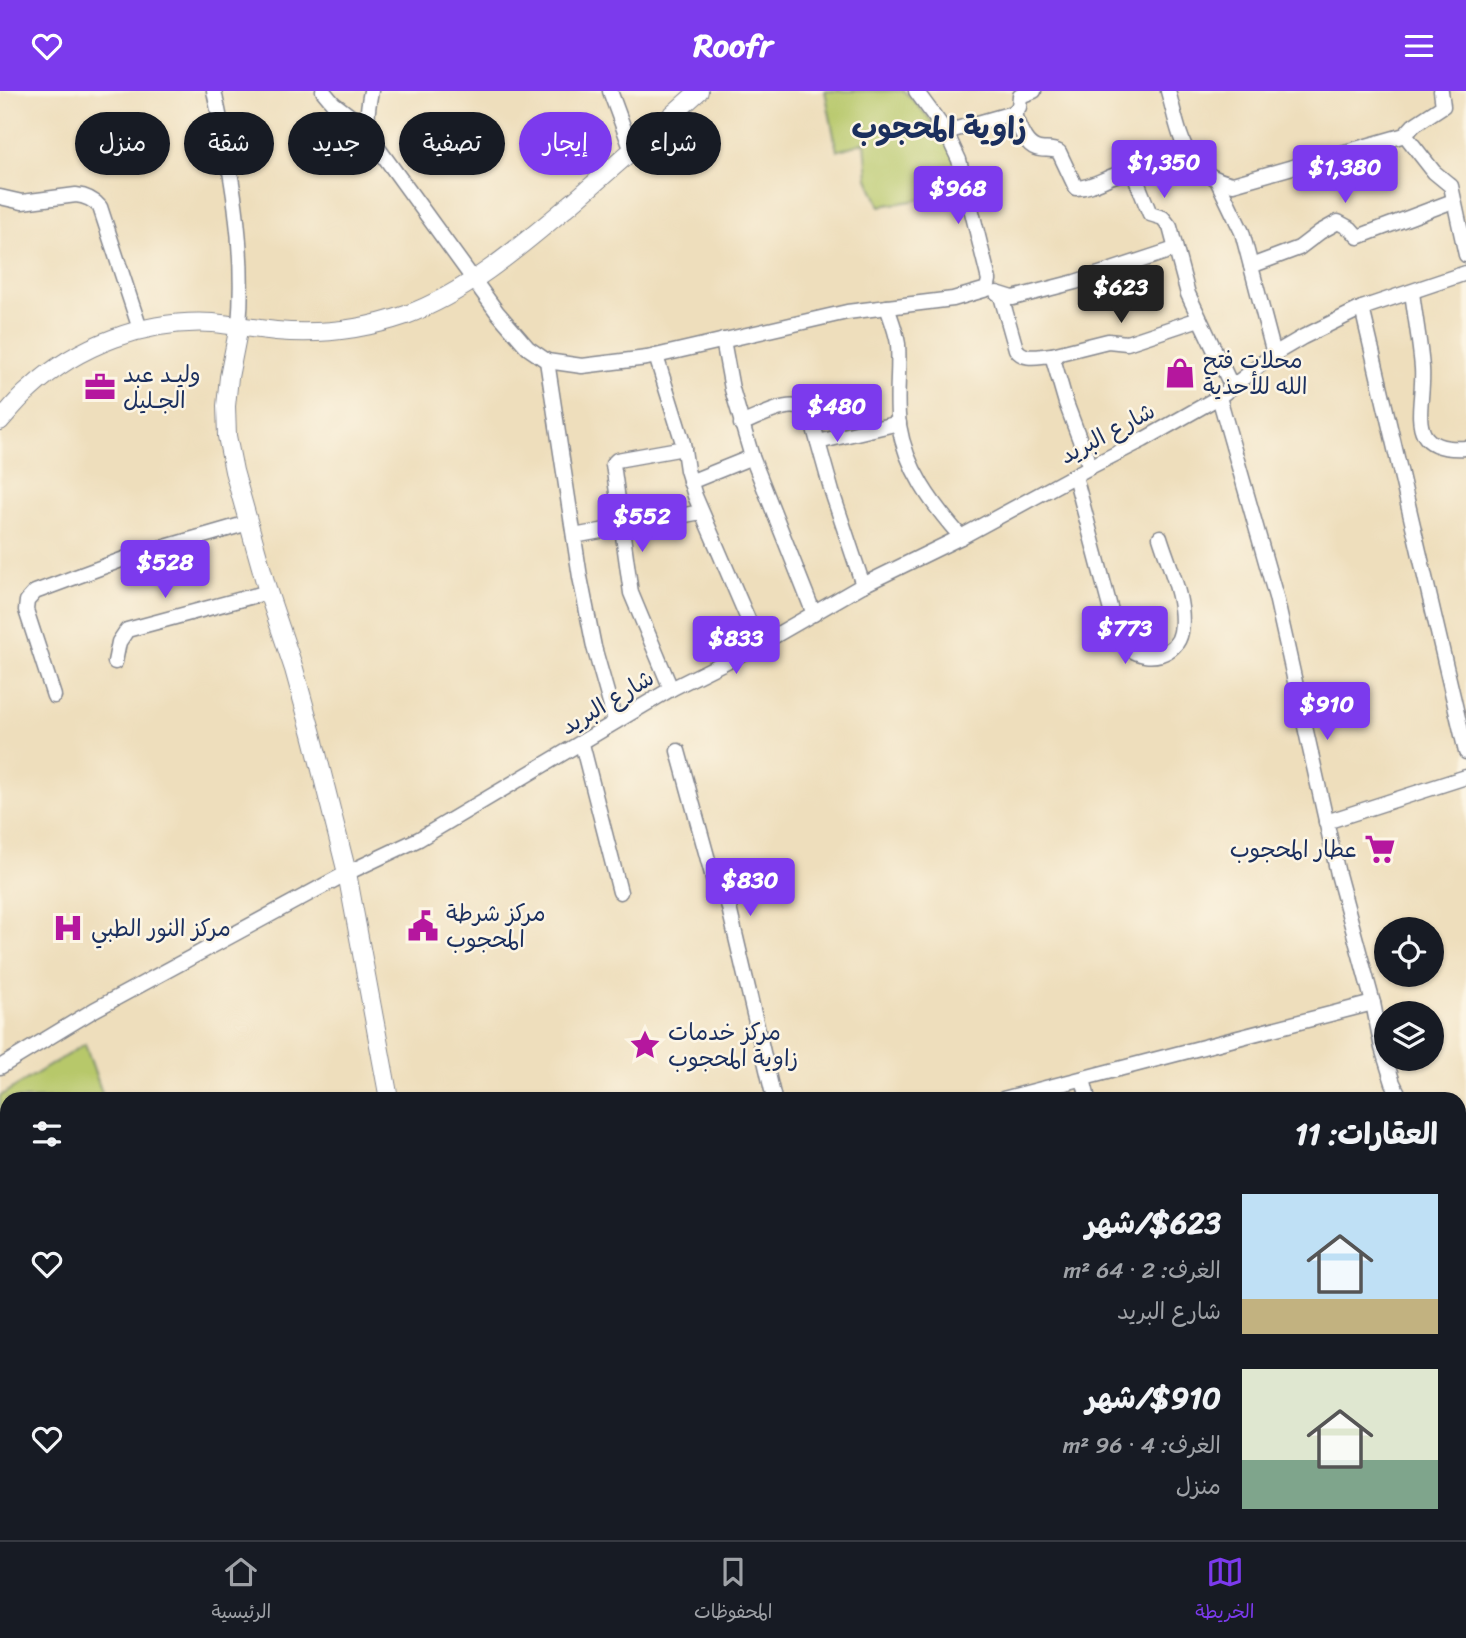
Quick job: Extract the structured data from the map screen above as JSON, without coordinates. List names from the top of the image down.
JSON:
{
  "streets": {
    "street": ["شارع البريد"]
  },
  "districts": ["زاوية المحجوب"],
  "places": {
    "shop": ["محلات فتح الله للأحذية"],
    "office": ["وليـد عبد الجـليل"],
    "supermarket": ["عطار المحجوب"],
    "public building": ["مركز شرطة المحجوب"],
    "hospital": ["مركز النور الطبي"],
    "place": ["مركز خدمات زاوية المحجوب"]
  },
  "page": {
    "header": "Roofr",
    "chip": [
      "شراء",
      "إيجار",
      "تصفية",
      "جديد",
      "شقة",
      "منزل"
    ],
    "price": [
      "$1,350",
      "$1,380",
      "$968",
      "$623",
      "$480",
      "$552",
      "$528",
      "$773",
      "$833",
      "$910",
      "$830"
    ],
    "heading": "العقارات: 11",
    "list": [
      {
        "name": "$623/شهر",
        "note": "الغرف: 2 · 64 m² · شارع البريد"
      },
      {
        "name": "$910/شهر",
        "note": "الغرف: 4 · 96 m² · منزل"
      }
    ],
    "tabs": ["الخريطة", "المحفوظات", "الرئيسية"]
  }
}
